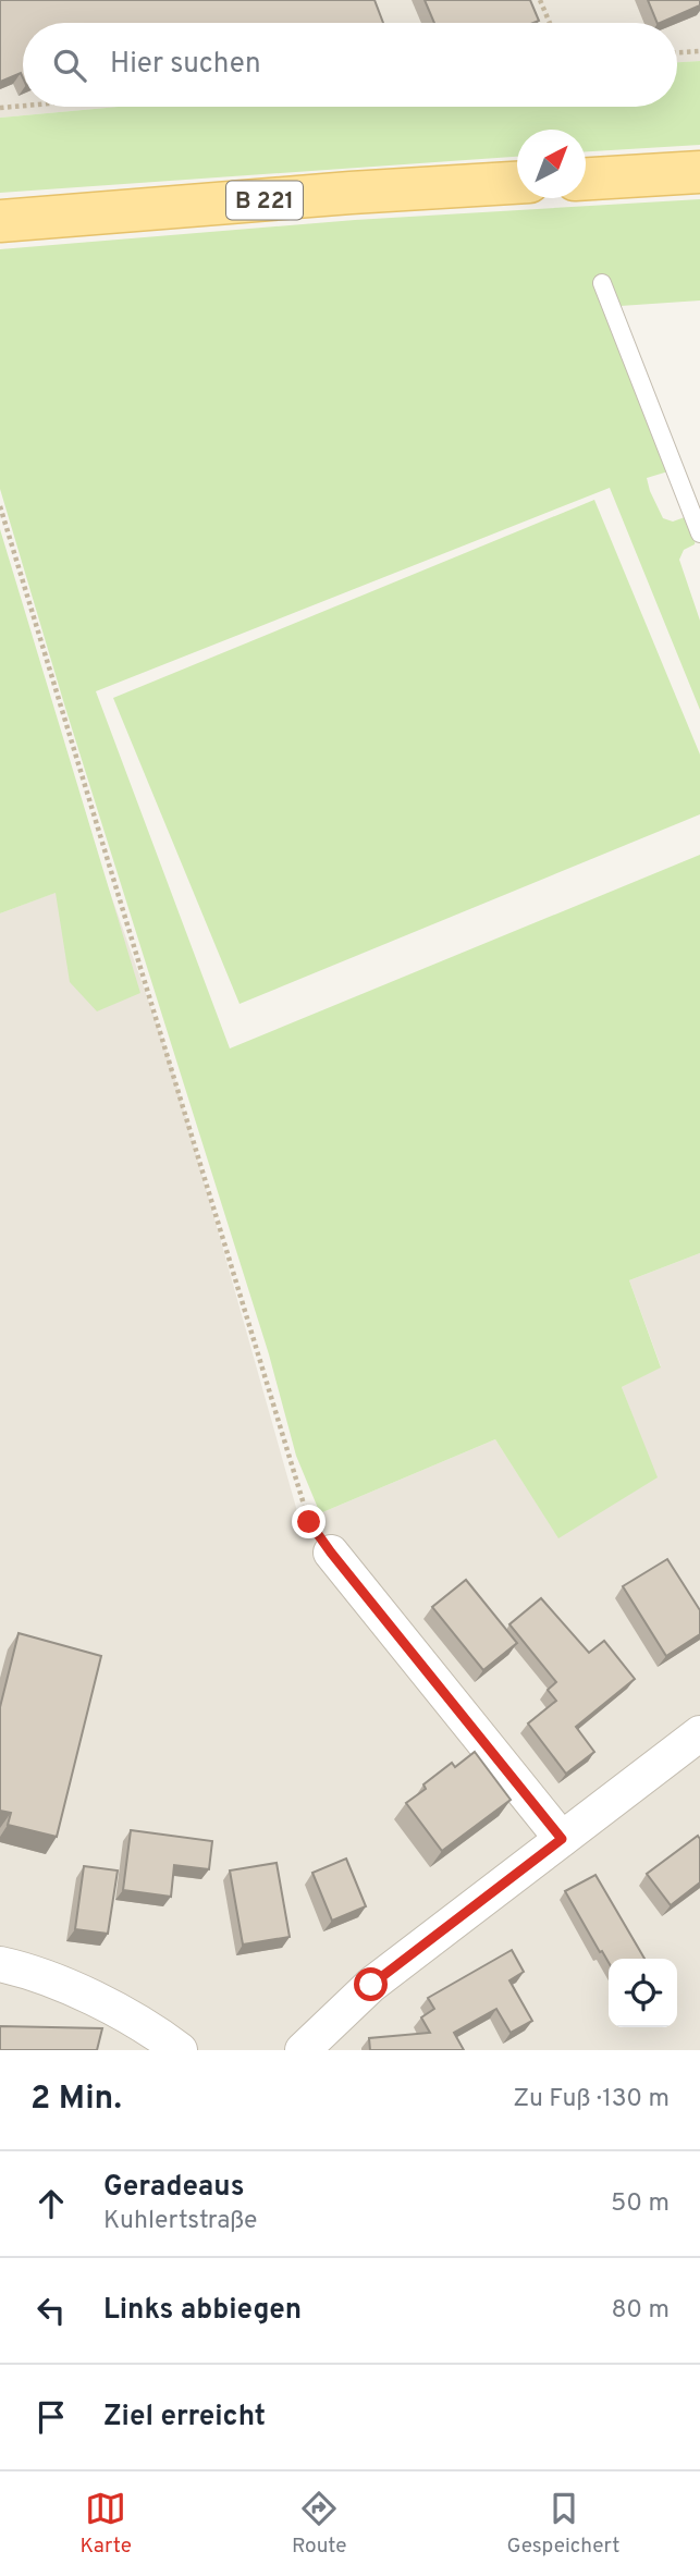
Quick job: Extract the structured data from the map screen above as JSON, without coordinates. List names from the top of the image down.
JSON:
{
  "streets": {
    "main road": ["B 221"]
  },
  "north": "top right",
  "page": {
    "search": "Hier suchen",
    "heading": ["2 Min.", "Zu Fuß · 130 m"],
    "list": [
      ["Geradeaus", "Kuhlertstraße", "50 m"],
      ["Links abbiegen", "80 m"],
      "Ziel erreicht"
    ],
    "nav": ["Karte", "Route", "Gespeichert"]
  }
}
